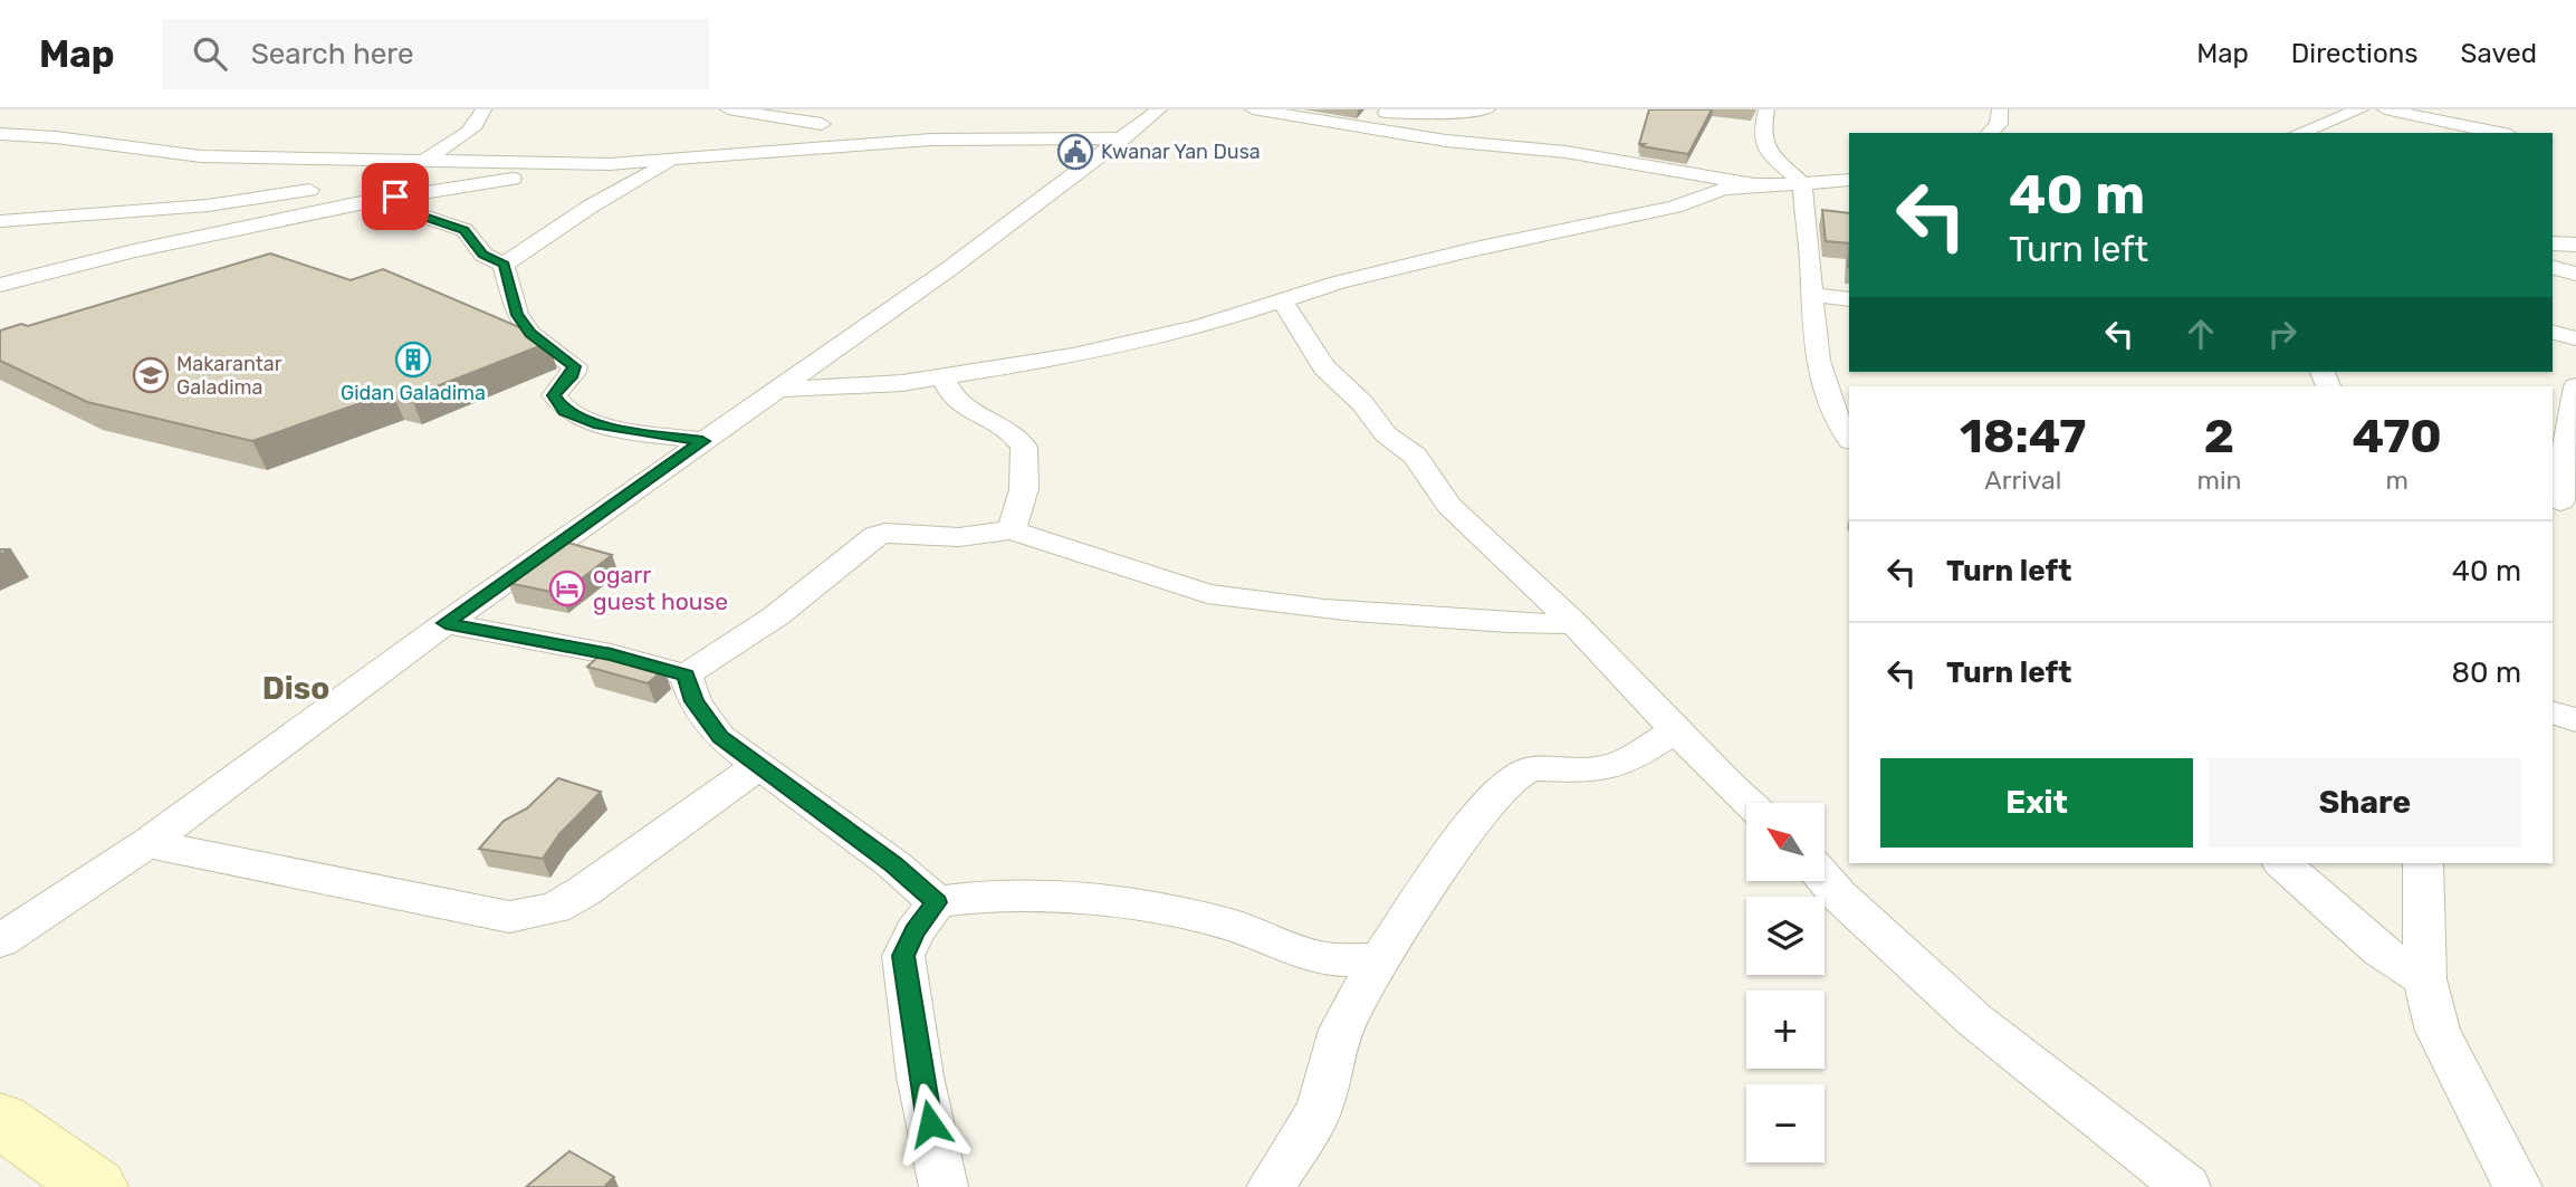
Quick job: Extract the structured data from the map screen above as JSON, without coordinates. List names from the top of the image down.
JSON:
{
  "districts": ["Diso"],
  "places": {
    "public building": ["Kwanar Yan Dusa"],
    "building": ["Gidan Galadima"],
    "school or university": ["Makarantar Galadima"],
    "hotel": ["ogarr guest house"]
  },
  "north": "top left",
  "page": {
    "header": "Map",
    "search": "Search here",
    "nav": ["Map", "Directions", "Saved"],
    "turn": ["40 m", "Turn left"],
    "eta": [
      "18:47",
      "Arrival",
      "2",
      "min",
      "470",
      "m"
    ],
    "list": [
      {
        "name": "Turn left",
        "value": "40 m"
      },
      {
        "name": "Turn left",
        "value": "80 m"
      }
    ],
    "buttons": ["Exit", "Share"],
    "map_buttons": ["+", "−"]
  }
}
